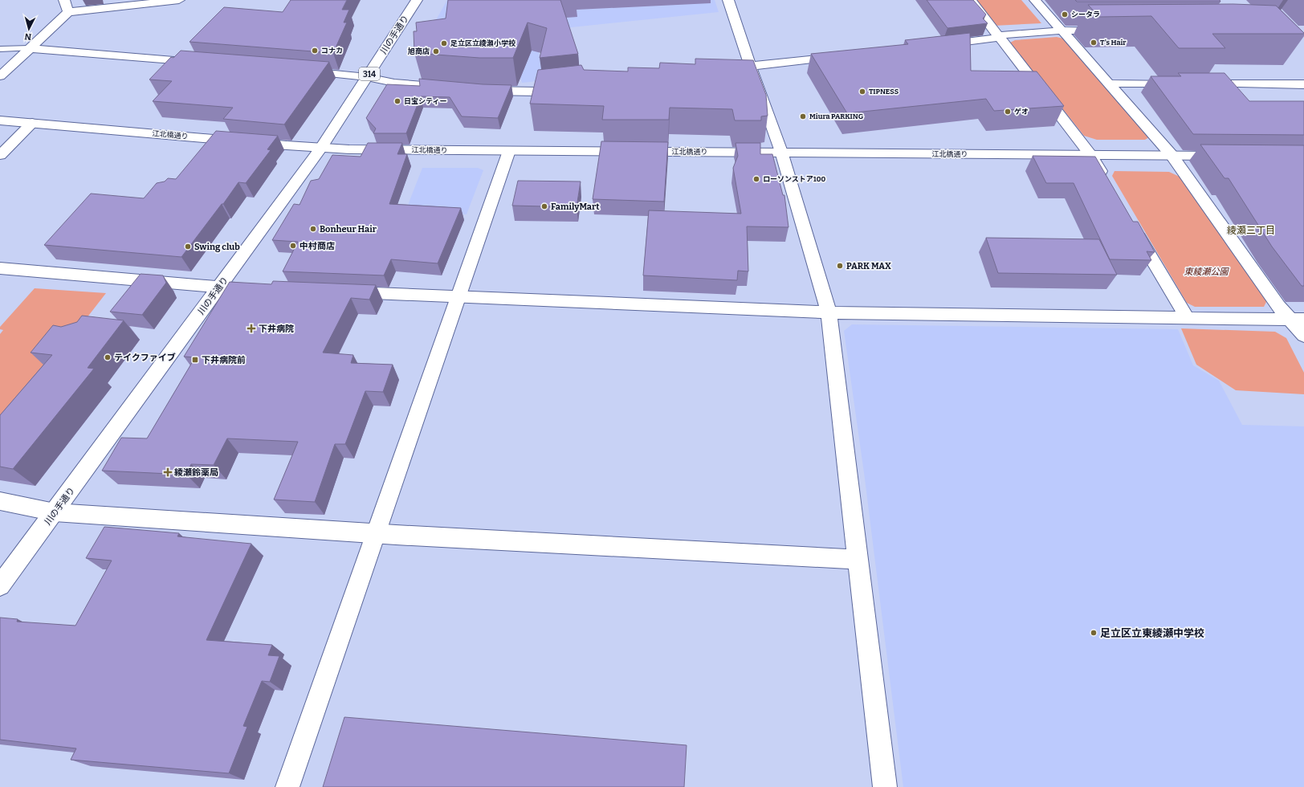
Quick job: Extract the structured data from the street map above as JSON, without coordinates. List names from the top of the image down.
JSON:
{
  "streets": {
    "street": ["川の手通り", "314", "江北橋通り"]
  },
  "crossings": [
    ["川の手通り", "江北橋通り"]
  ],
  "districts": ["綾瀬三丁目"],
  "parks": ["東綾瀬公園"],
  "places": {
    "other": [
      "シータラ",
      "T's Hair",
      "足立区立綾瀬小学校",
      "コナカ",
      "旭商店",
      "TIPNESS",
      "日宝シティー",
      "ゲオ",
      "Miura PARKING",
      "ローソンストア100",
      "FamilyMart",
      "Bonheur Hair",
      "中村商店",
      "Swing club",
      "PARK MAX",
      "テイクファイブ",
      "足立区立東綾瀬中学校"
    ],
    "health": ["下井病院", "綾瀬鈴薬局"],
    "transit": ["下井病院前"]
  },
  "north": "bottom"
}
